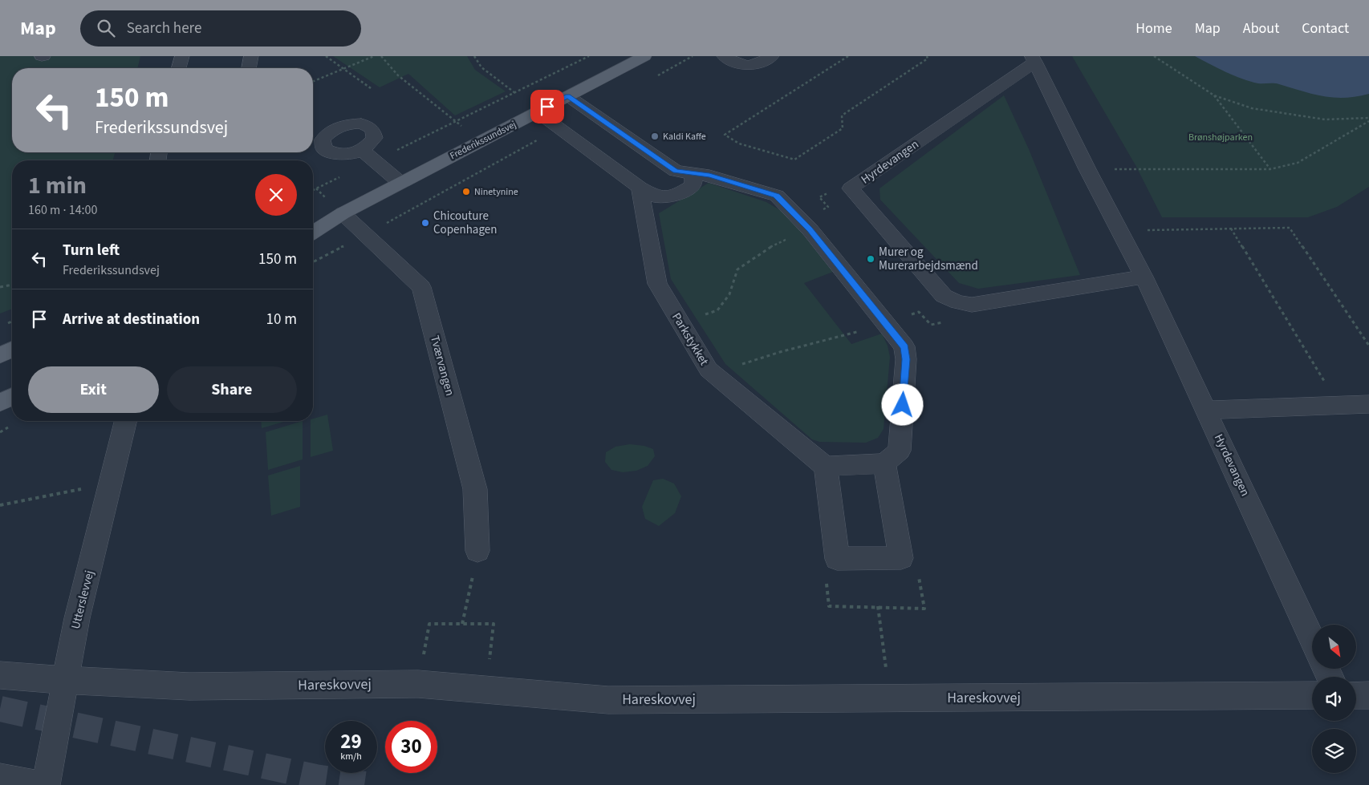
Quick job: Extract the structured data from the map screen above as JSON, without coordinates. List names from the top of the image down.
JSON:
{
  "streets": {
    "main road": ["Frederikssundsvej"],
    "street": [
      "Hyrdevangen",
      "Parkstykket",
      "Tværvangen",
      "Utterslevvej",
      "Hareskovvej"
    ]
  },
  "crossings": [
    ["Frederikssundsvej", "Tværvangen"],
    ["Utterslevvej", "Hareskovvej"]
  ],
  "parks": ["Brønshøjparken"],
  "places": [
    "Kaldi Kaffe",
    "Ninetynine",
    "Chicouture Copenhagen",
    "Murer og Murerarbejdsmænd"
  ],
  "north": "bottom right",
  "page": {
    "header": "Map",
    "search": "Search here",
    "nav": [
      "Home",
      "Map",
      "About",
      "Contact"
    ],
    "turn": ["150 m", "Frederikssundsvej"],
    "heading": ["1 min", "160 m · 14:00"],
    "list": [
      {
        "name": "Turn left",
        "note": "Frederikssundsvej",
        "value": "150 m"
      },
      {
        "name": "Arrive at destination",
        "value": "10 m"
      }
    ],
    "buttons": ["Exit", "Share"],
    "speed": "29 km/h",
    "limit": "30"
  }
}
